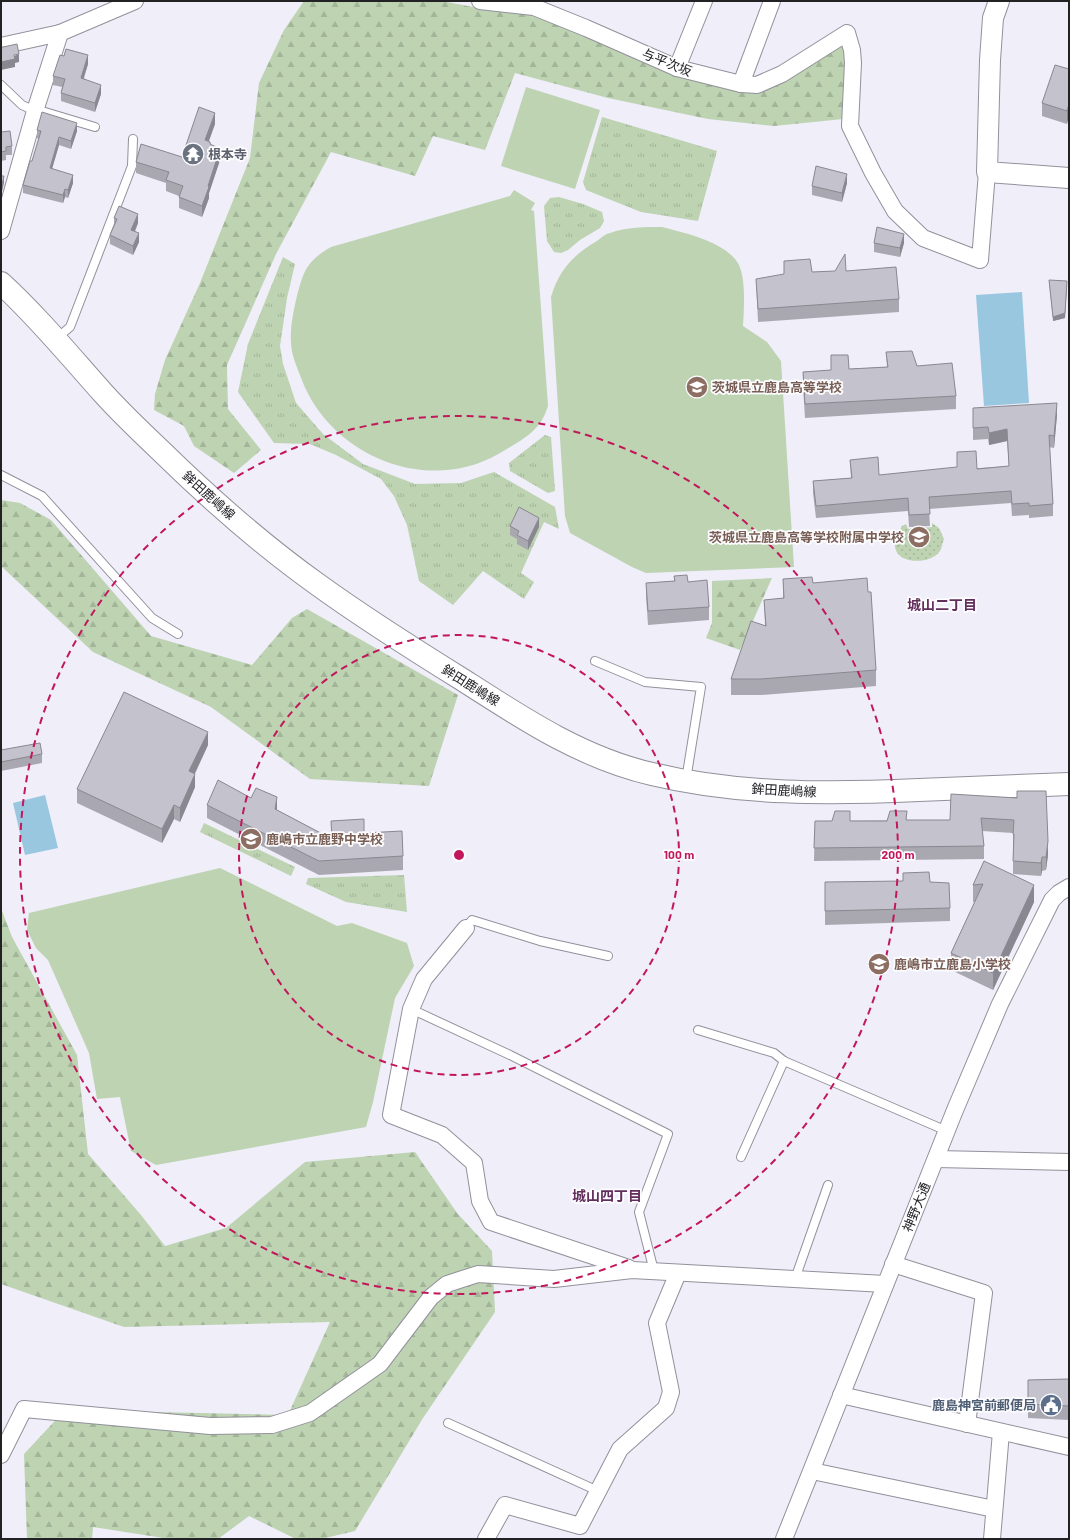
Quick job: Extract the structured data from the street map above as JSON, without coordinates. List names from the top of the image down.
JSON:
{
  "streets": {
    "main road": ["鉾田鹿嶋線"],
    "street": ["与平次坂", "神野大通"]
  },
  "districts": ["城山二丁目", "城山四丁目"],
  "places": {
    "temple": ["根本寺"],
    "school or university": [
      "茨城県立鹿島高等学校",
      "茨城県立鹿島高等学校附属中学校",
      "鹿嶋市立鹿野中学校",
      "鹿嶋市立鹿島小学校"
    ],
    "public building": ["鹿島神宮前郵便局"]
  },
  "rings": ["100 m", "200 m"]
}
